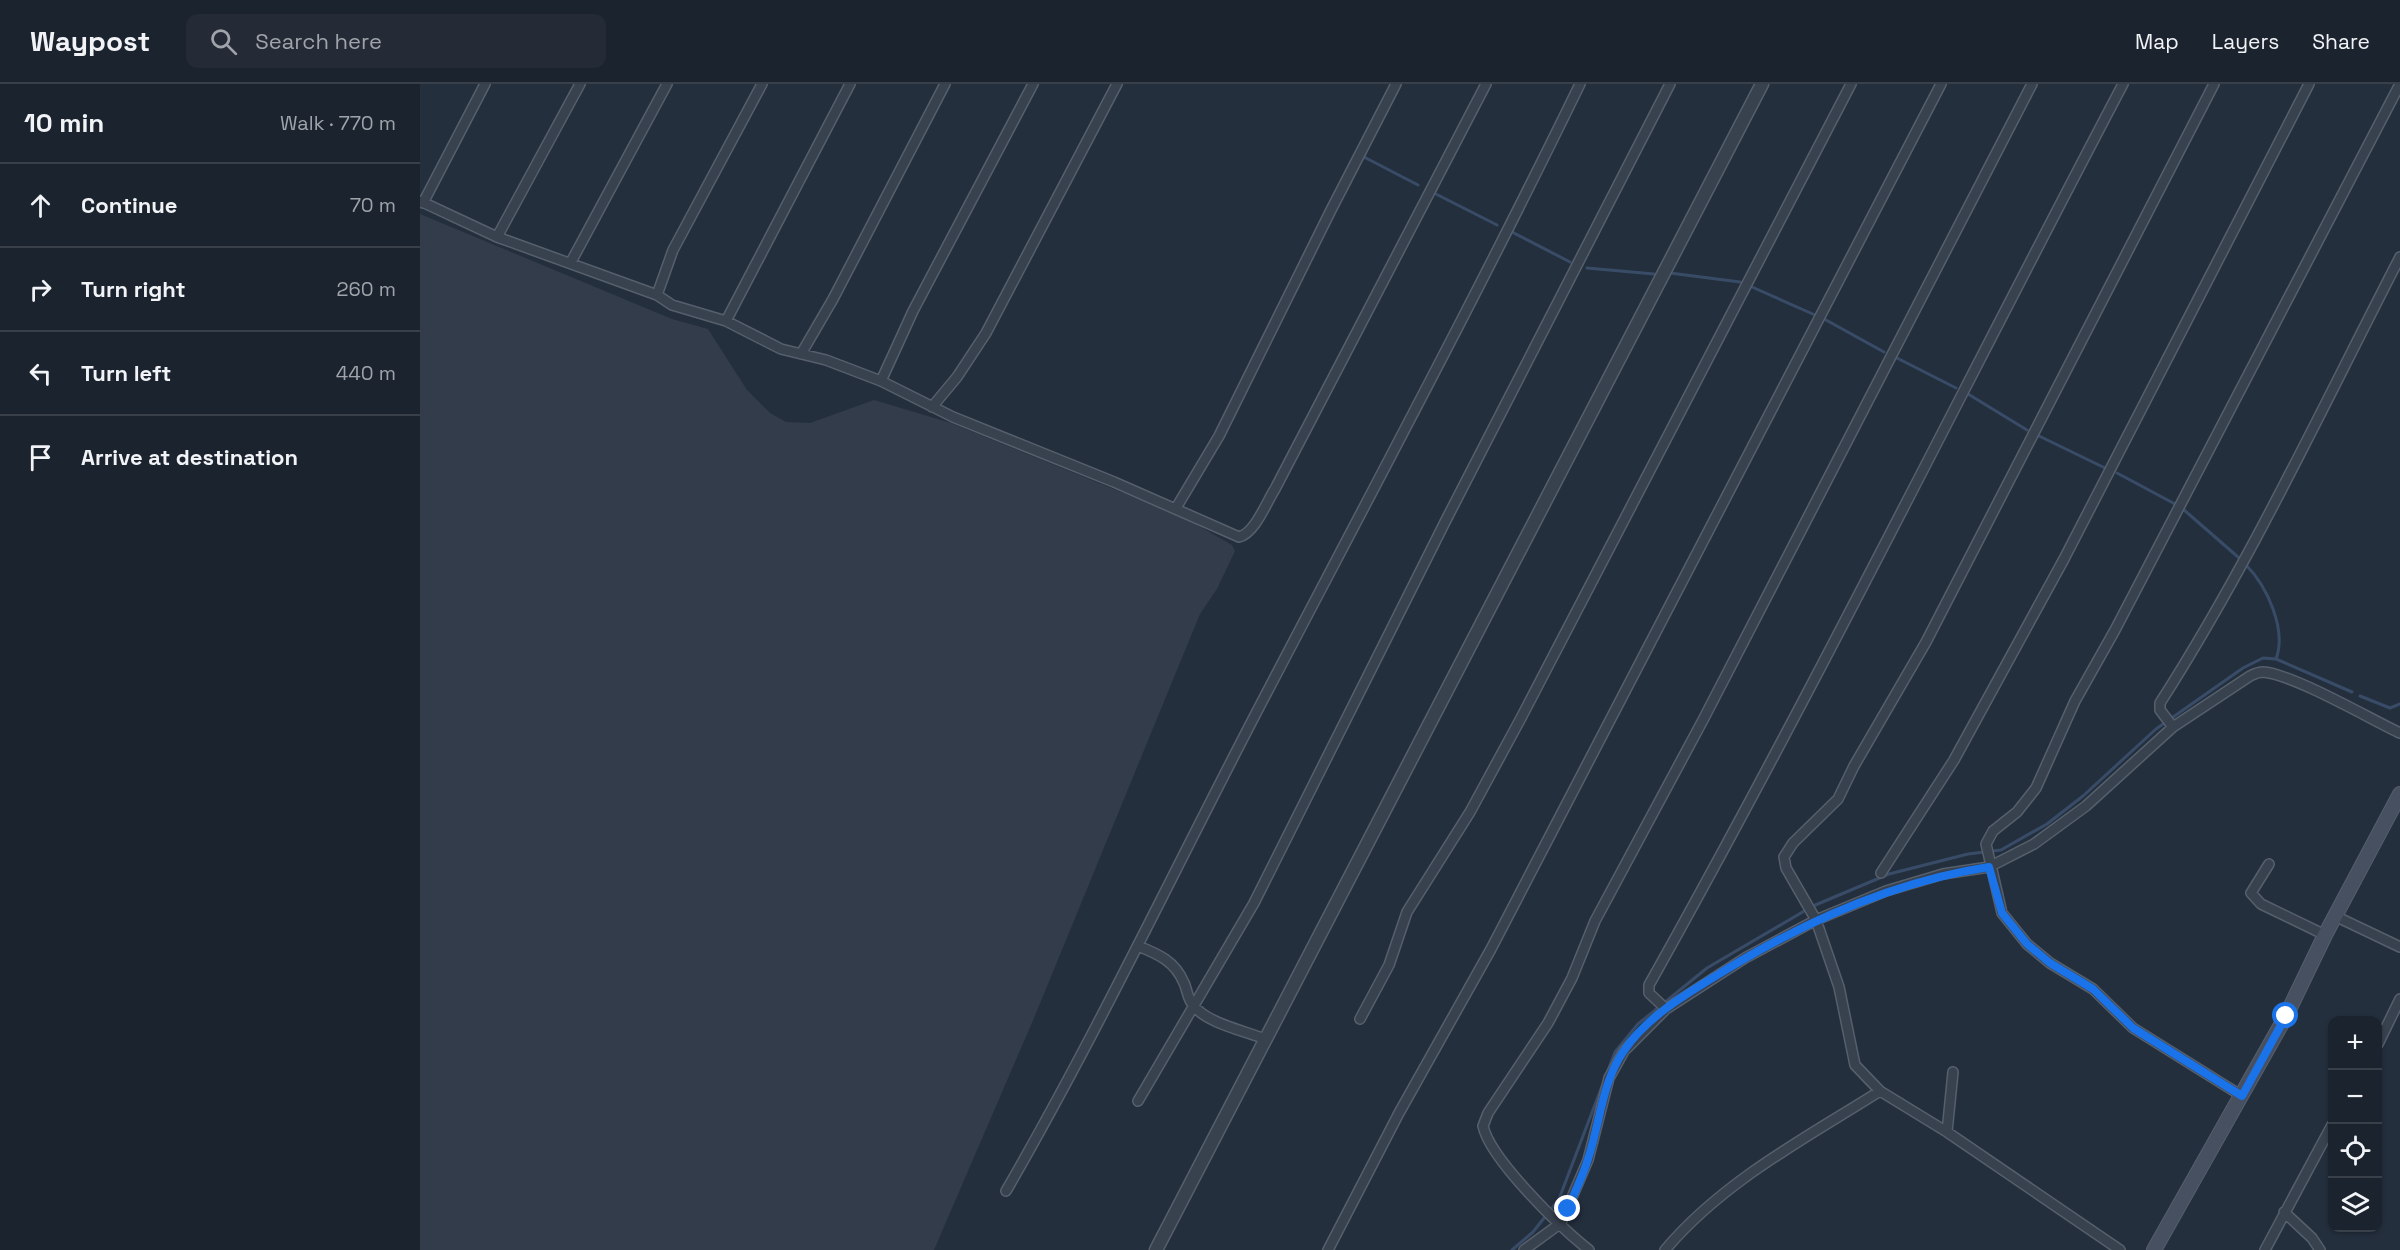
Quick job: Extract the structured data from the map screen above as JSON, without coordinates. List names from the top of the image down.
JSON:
{
  "page": {
    "header": "Waypost",
    "search": "Search here",
    "nav": ["Map", "Layers", "Share"],
    "heading": ["10 min", "Walk · 770 m"],
    "list": [
      ["Continue", "70 m"],
      ["Turn right", "260 m"],
      ["Turn left", "440 m"],
      "Arrive at destination"
    ],
    "map_buttons": ["+", "−"]
  }
}
